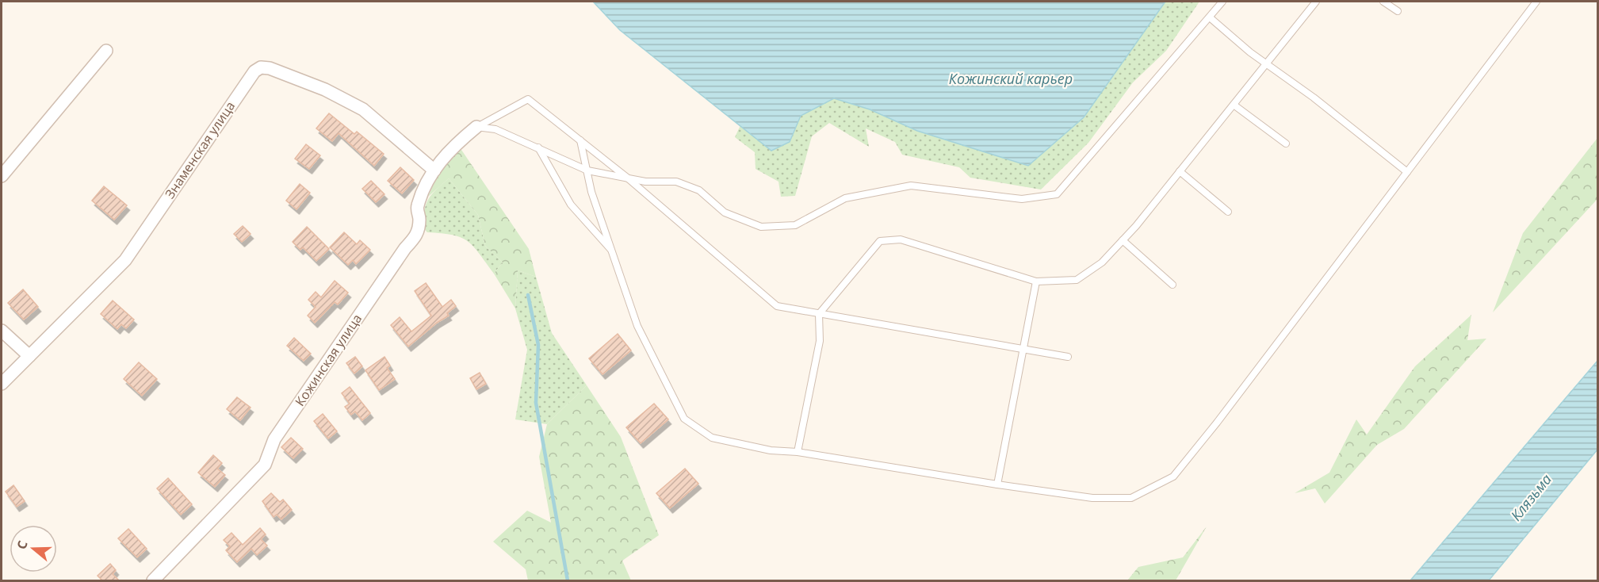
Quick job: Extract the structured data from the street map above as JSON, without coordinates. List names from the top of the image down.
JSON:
{
  "streets": {
    "street": ["Знаменская улица", "Кожинская улица"]
  },
  "crossings": [
    ["Знаменская улица", "Кожинская улица"]
  ],
  "water": ["Кожинский карьер", "Клязьма"],
  "north": "left"
}
